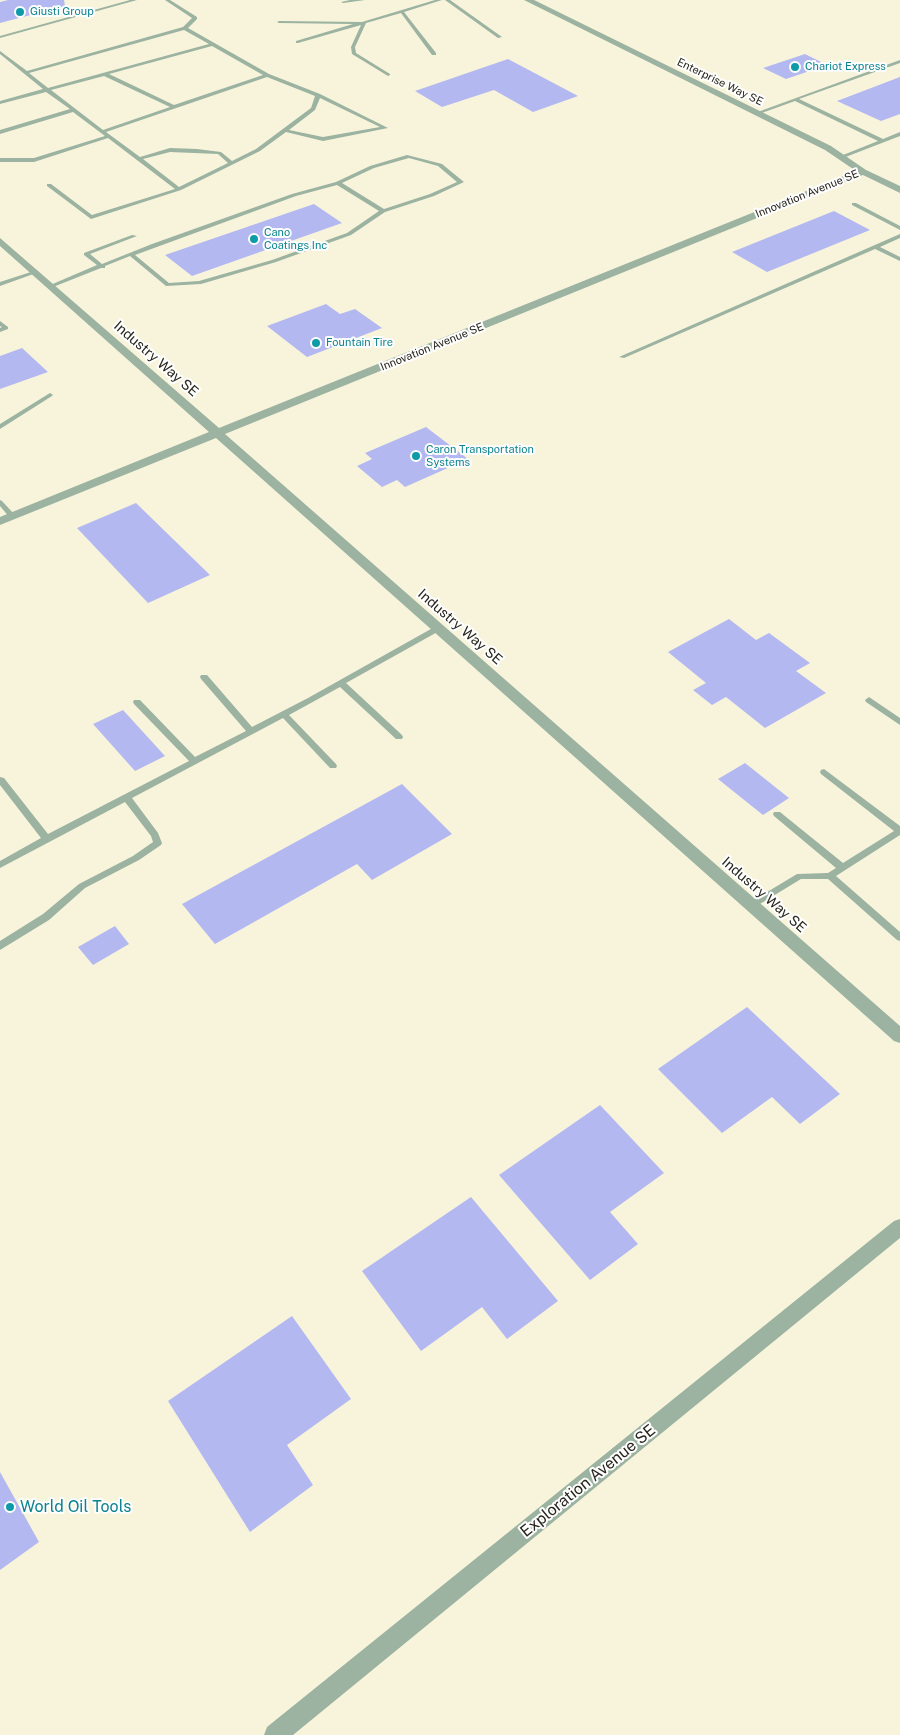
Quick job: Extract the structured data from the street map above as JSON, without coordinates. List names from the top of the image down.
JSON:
{
  "streets": {
    "street": [
      "Enterprise Way SE",
      "Innovation Avenue SE",
      "Industry Way SE",
      "Exploration Avenue SE"
    ]
  },
  "crossings": [
    ["Enterprise Way SE", "Innovation Avenue SE"],
    ["Innovation Avenue SE", "Industry Way SE"]
  ],
  "places": [
    "Giusti Group",
    "Chariot Express",
    "Cano Coatings Inc",
    "Fountain Tire",
    "Caron Transportation Systems",
    "World Oil Tools"
  ]
}
